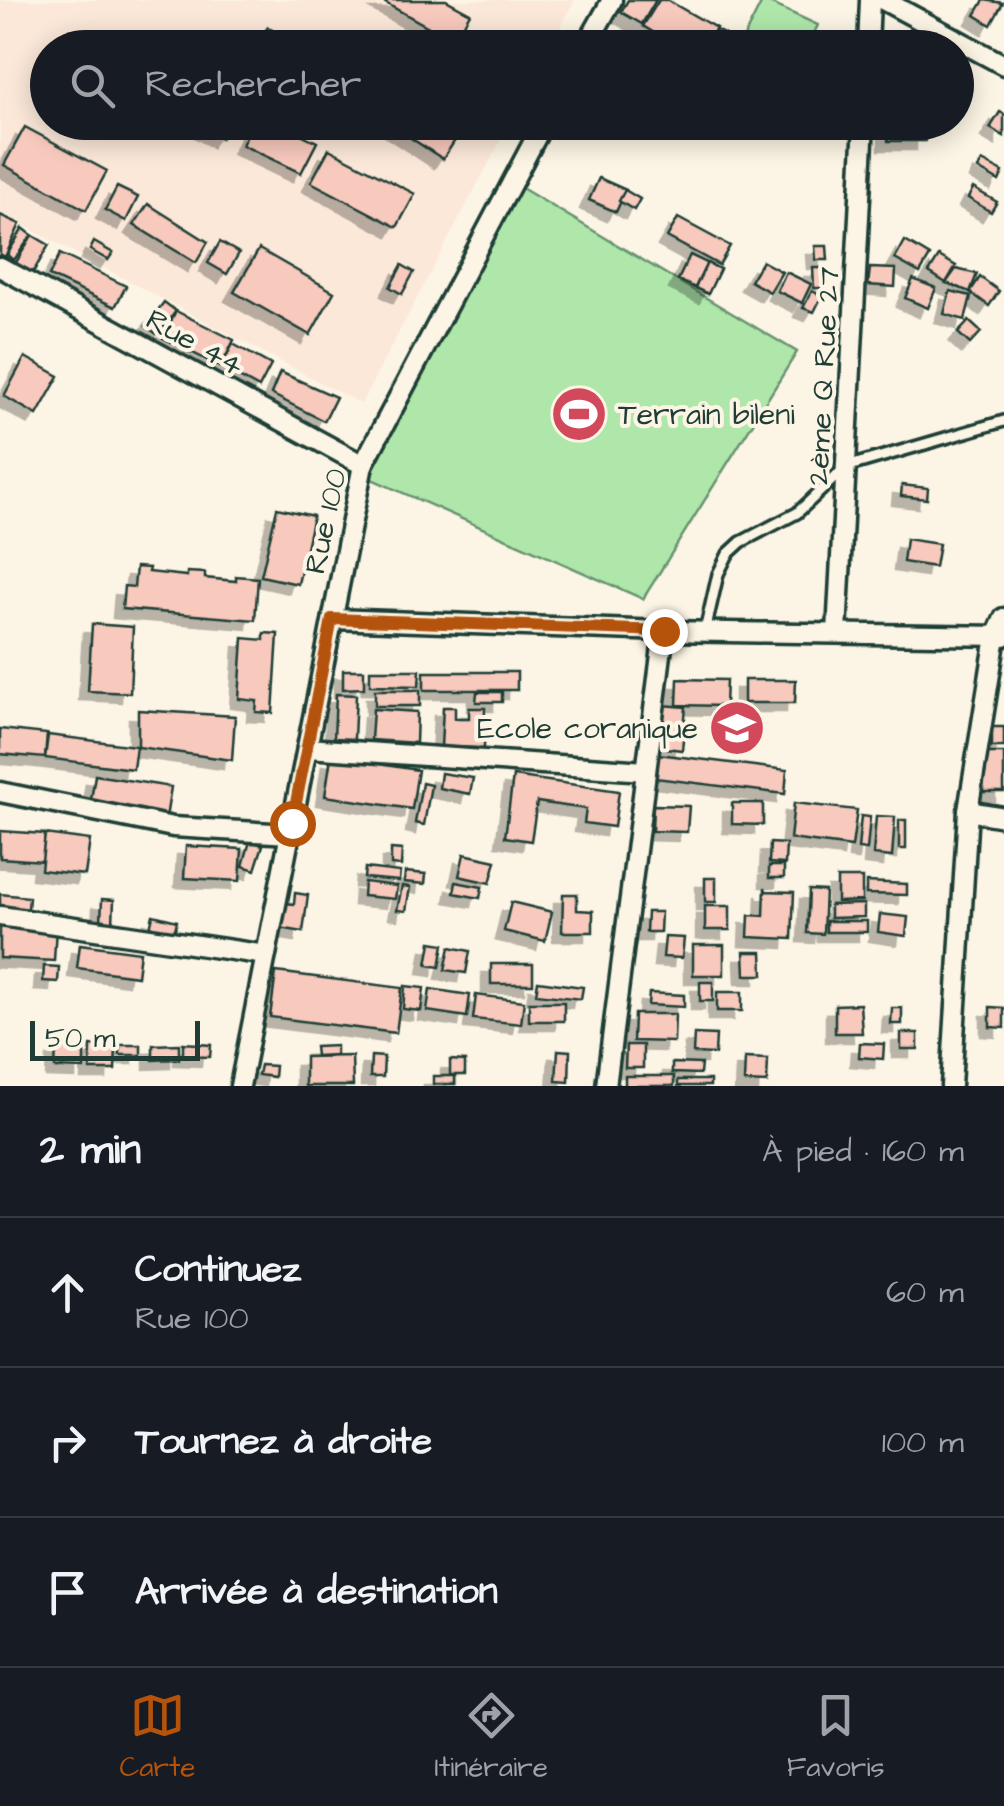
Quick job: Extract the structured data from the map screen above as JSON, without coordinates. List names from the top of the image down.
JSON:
{
  "streets": {
    "street": ["Rue 44", "2ème Q Rue 27", "Rue 100"]
  },
  "crossings": [
    ["Rue 44", "Rue 100"]
  ],
  "places": {
    "sports": ["Terrain bileni"],
    "school or university": ["Ecole coranique"]
  },
  "scale_bar": "50 m",
  "page": {
    "search": "Rechercher",
    "scale": "50 m",
    "heading": ["2 min", "À pied · 160 m"],
    "list": [
      ["Continuez", "Rue 100", "60 m"],
      ["Tournez à droite", "100 m"],
      "Arrivée à destination"
    ],
    "nav": ["Carte", "Itinéraire", "Favoris"]
  }
}
